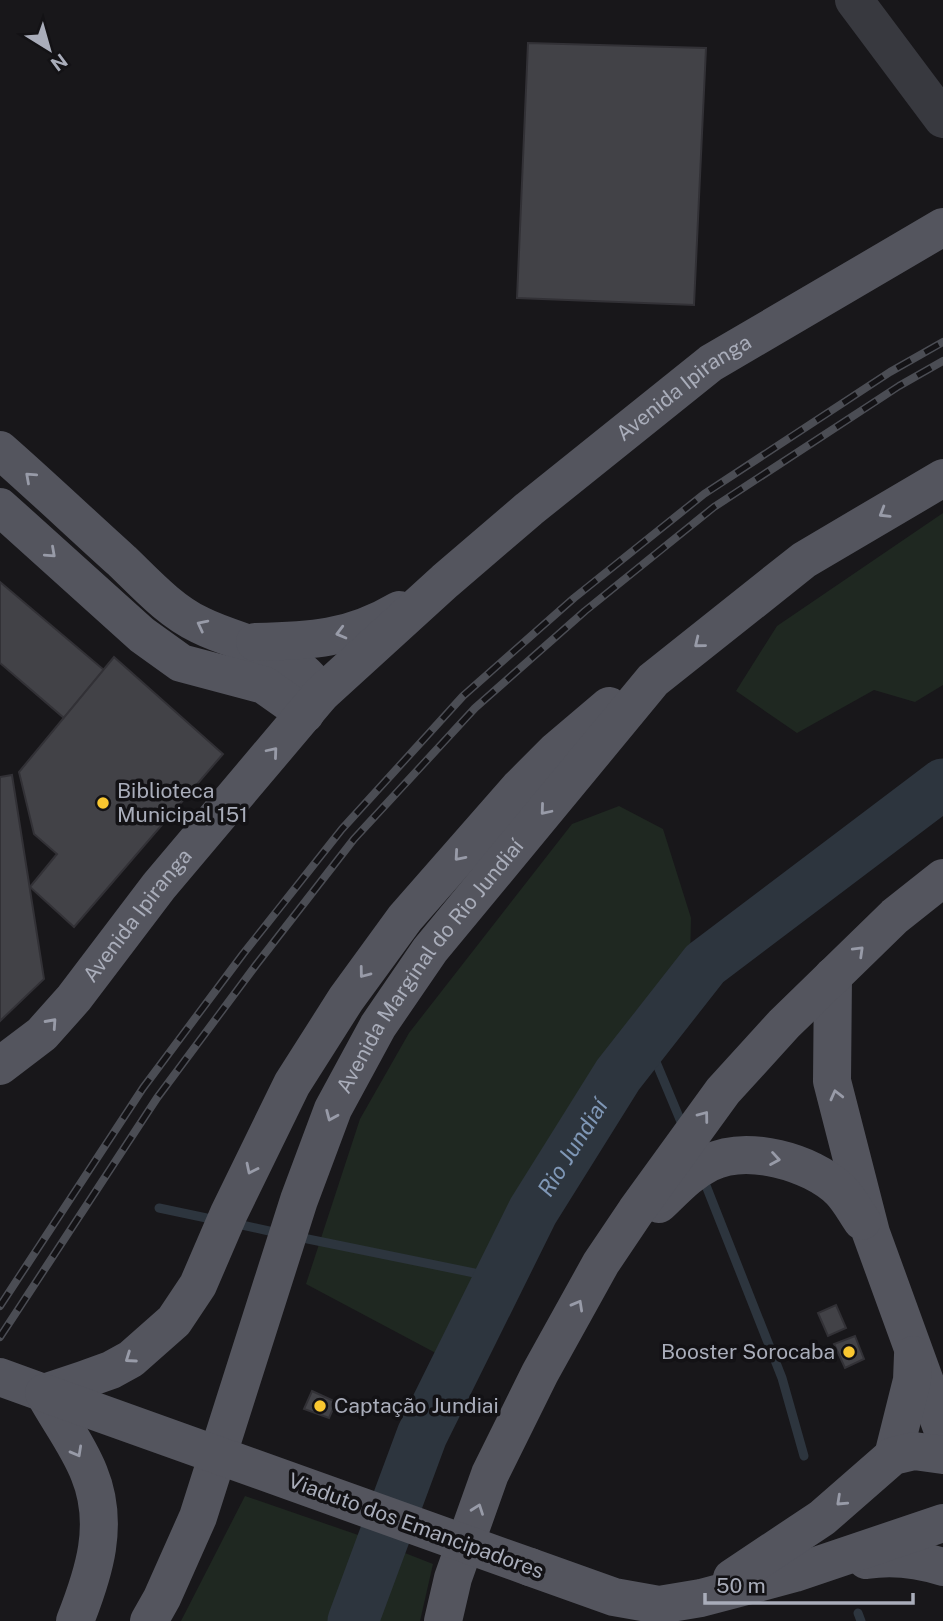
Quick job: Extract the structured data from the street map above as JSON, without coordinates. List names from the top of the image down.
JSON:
{
  "streets": {
    "main road": ["Avenida Ipiranga", "Avenida Marginal do Rio Jundiaí", "Viaduto dos Emancipadores"]
  },
  "water": ["Rio Jundiaí"],
  "places": ["Biblioteca Municipal 151", "Booster Sorocaba", "Captação Jundiai"],
  "scale_bar": "50 m",
  "north": "bottom right"
}
